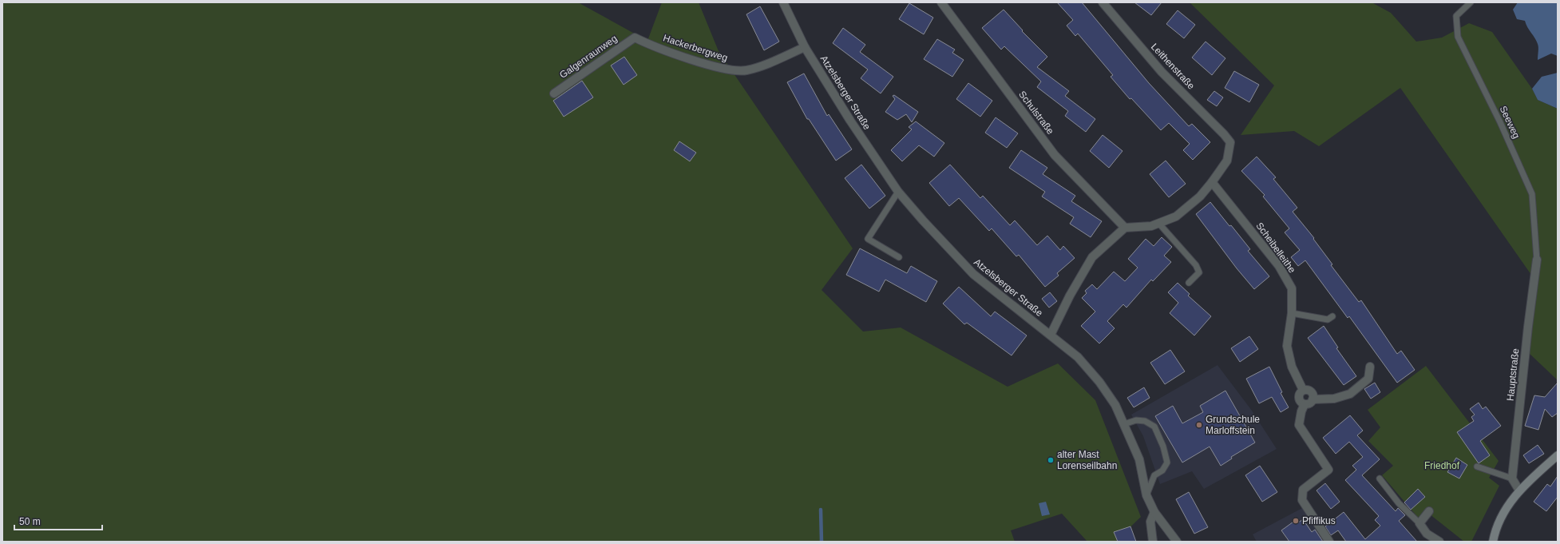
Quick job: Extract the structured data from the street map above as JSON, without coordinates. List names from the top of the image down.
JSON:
{
  "streets": {
    "street": [
      "Hackerbergweg",
      "Galgenraunweg",
      "Leithenstraße",
      "Atzelsberger Straße",
      "Schulstraße",
      "Scheibelleithe",
      "Hauptstraße"
    ],
    "lane": ["Seeweg"]
  },
  "crossings": [
    ["Hackerbergweg", "Galgenraunweg"],
    ["Hackerbergweg", "Atzelsberger Straße"],
    ["Leithenstraße", "Scheibelleithe"],
    ["Seeweg", "Hauptstraße"]
  ],
  "parks": ["Friedhof"],
  "places": ["Grundschule Marloffstein", "alter Mast Lorenseilbahn", "Pfiffikus"],
  "scale_bar": "50 m"
}
